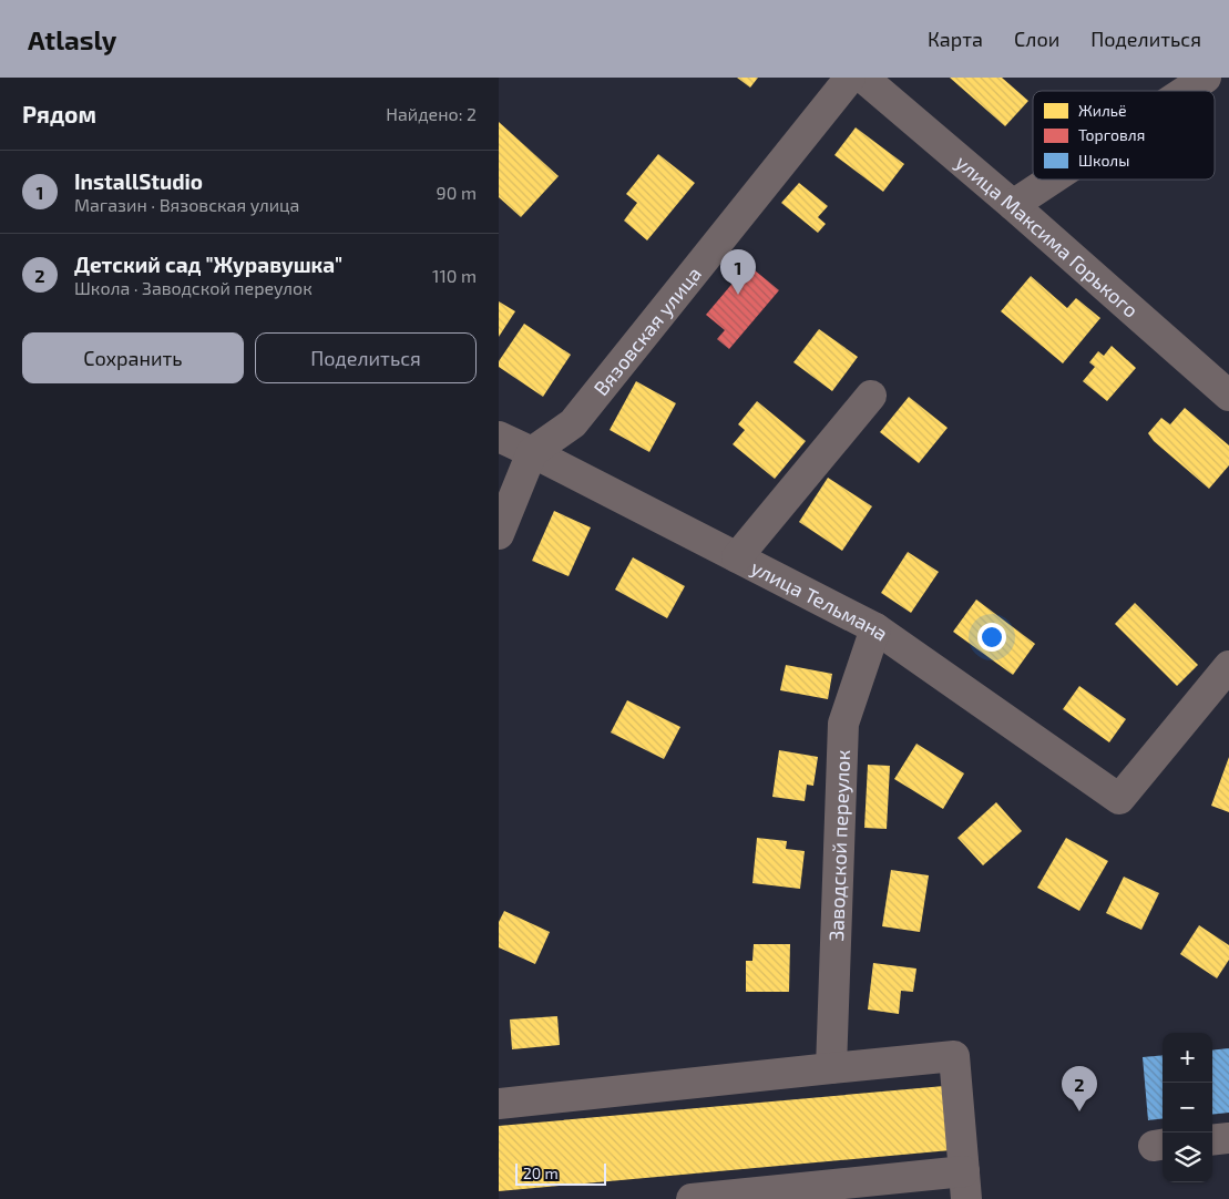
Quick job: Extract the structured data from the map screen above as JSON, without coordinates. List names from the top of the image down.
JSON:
{
  "streets": {
    "street": [
      "улица Максима Горького",
      "Вязовская улица",
      "улица Тельмана",
      "Заводской переулок"
    ]
  },
  "crossings": [
    ["Вязовская улица", "улица Тельмана"],
    ["улица Тельмана", "Заводской переулок"]
  ],
  "legend": ["Жильё", "Торговля", "Школы"],
  "scale_bar": "20 m",
  "page": {
    "header": "Atlasly",
    "nav": ["Карта", "Слои", "Поделиться"],
    "heading": ["Рядом", "Найдено: 2"],
    "list": [
      {
        "mark": "1",
        "name": "InstallStudio",
        "note": "Магазин · Вязовская улица",
        "value": "90 m"
      },
      {
        "mark": "2",
        "name": "Детский сад \"Журавушка\"",
        "note": "Школа · Заводской переулок",
        "value": "110 m"
      }
    ],
    "pins": ["1", "2"],
    "buttons": ["Сохранить", "Поделиться"],
    "map_buttons": ["+", "−"],
    "scale": "20 m"
  }
}
